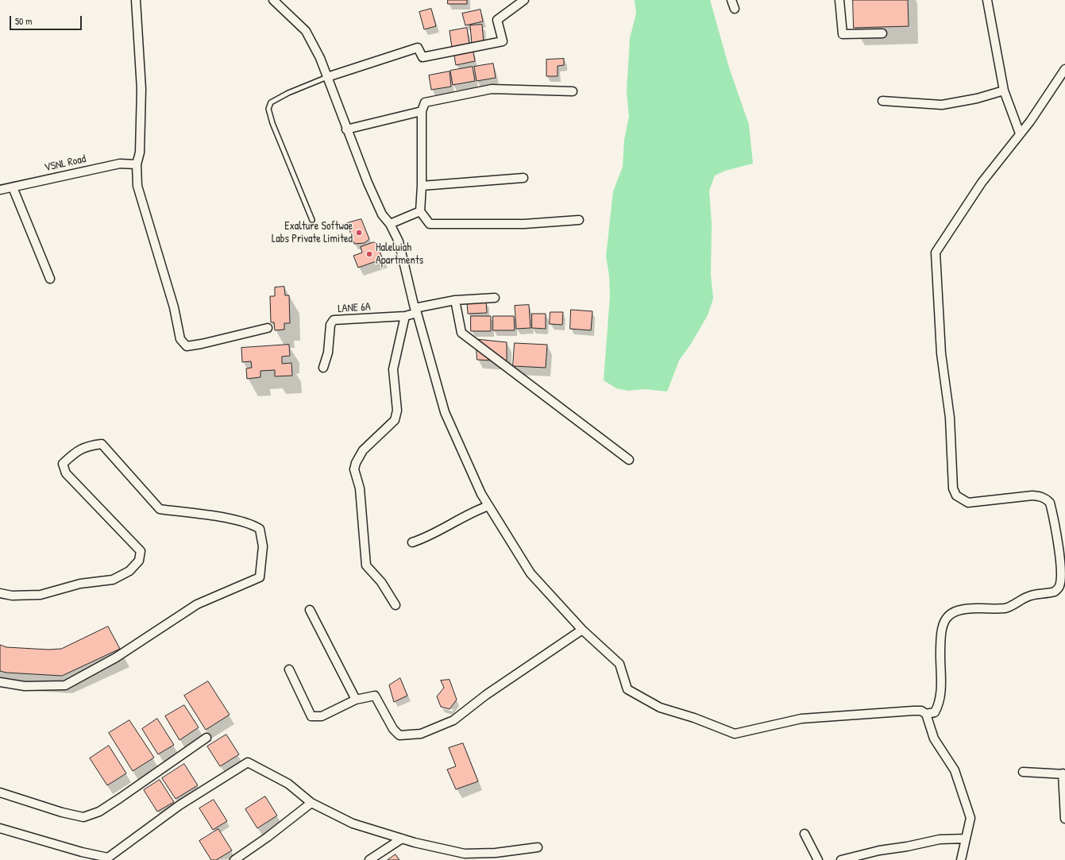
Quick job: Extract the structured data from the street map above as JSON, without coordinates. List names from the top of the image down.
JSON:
{
  "streets": {
    "street": ["VSNL Road", "LANE 6A"]
  },
  "places": ["Exalture Softwae Labs Private Limited", "Haleluiah Apartments"],
  "scale_bar": "50 m"
}
